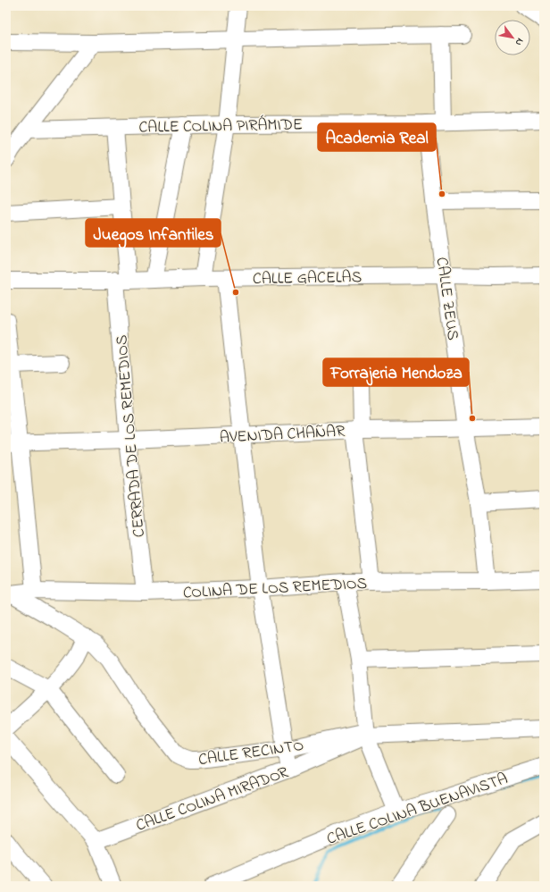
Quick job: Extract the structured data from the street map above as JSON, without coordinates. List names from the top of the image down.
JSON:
{
  "streets": {
    "street": [
      "CALLE COLINA PIRÁMIDE",
      "CALLE GACELAS",
      "CALLE ZEUS",
      "AVENIDA CHAÑAR",
      "CERRADA DE LOS REMEDIOS",
      "COLINA DE LOS REMEDIOS",
      "CALLE RECINTO",
      "CALLE COLINA MIRADOR",
      "CALLE COLINA BUENAVISTA"
    ]
  },
  "crossings": [
    ["CALLE COLINA PIRÁMIDE", "CALLE ZEUS"],
    ["CALLE COLINA PIRÁMIDE", "CERRADA DE LOS REMEDIOS"],
    ["CALLE GACELAS", "CALLE ZEUS"],
    ["CALLE GACELAS", "CERRADA DE LOS REMEDIOS"],
    ["CALLE ZEUS", "AVENIDA CHAÑAR"],
    ["CALLE ZEUS", "COLINA DE LOS REMEDIOS"],
    ["AVENIDA CHAÑAR", "CERRADA DE LOS REMEDIOS"],
    ["CERRADA DE LOS REMEDIOS", "COLINA DE LOS REMEDIOS"],
    ["COLINA DE LOS REMEDIOS", "CALLE RECINTO"],
    ["CALLE RECINTO", "CALLE COLINA MIRADOR"]
  ],
  "places": ["Academia Real", "Juegos Infantiles", "Forrajeria Mendoza"],
  "north": "bottom right"
}
